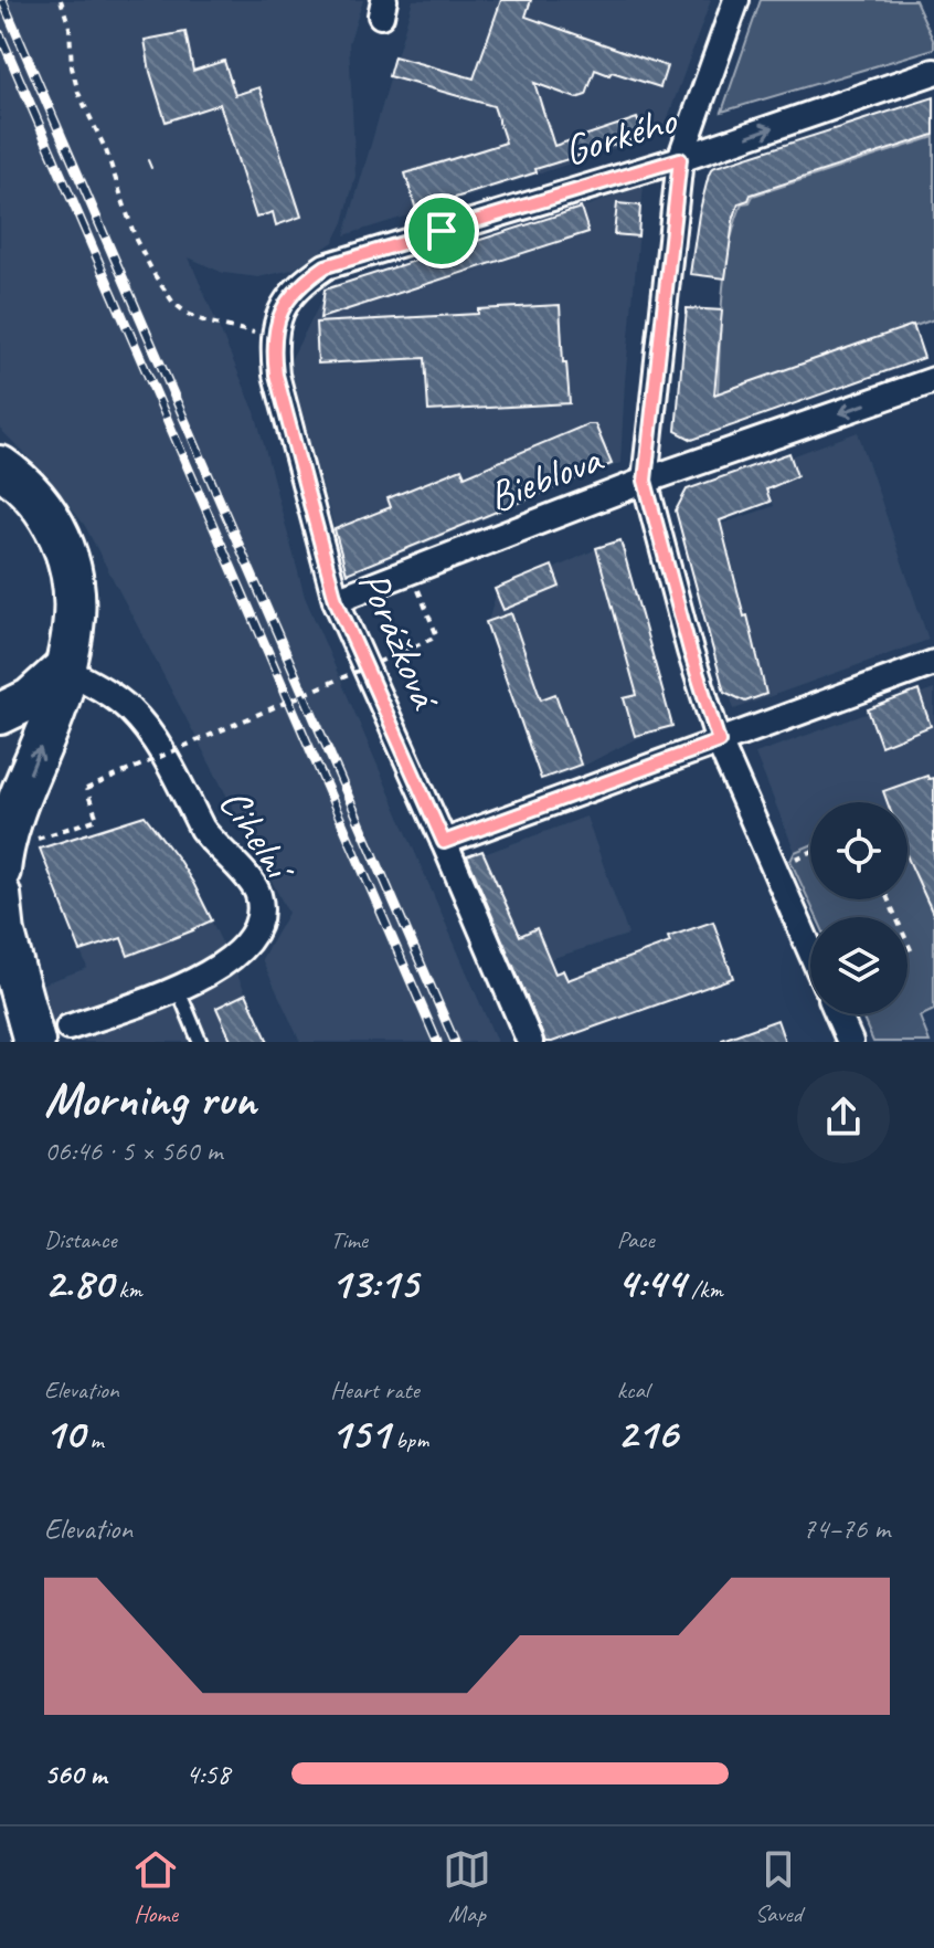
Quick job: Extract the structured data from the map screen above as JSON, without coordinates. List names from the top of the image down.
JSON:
{
  "streets": {
    "street": [
      "Gorkého",
      "Bieblova",
      "Porážková",
      "Cihelní"
    ]
  },
  "crossings": [
    ["Gorkého", "Porážková"],
    ["Bieblova", "Porážková"]
  ],
  "one_way": ["Gorkého", "Bieblova"],
  "page": {
    "heading": ["Morning run", "06:46 · 5 × 560 m"],
    "stats": [
      ["Distance", "2.80 km"],
      ["Time", "13:15"],
      ["Pace", "4:44 /km"],
      ["Elevation", "10 m"],
      ["Heart rate", "151 bpm"],
      ["kcal", "216"]
    ],
    "chart": ["Elevation", "74–76 m"],
    "list": [
      {
        "name": "560 m",
        "note": "4:58"
      }
    ],
    "tabs": ["Home", "Map", "Saved"]
  }
}
